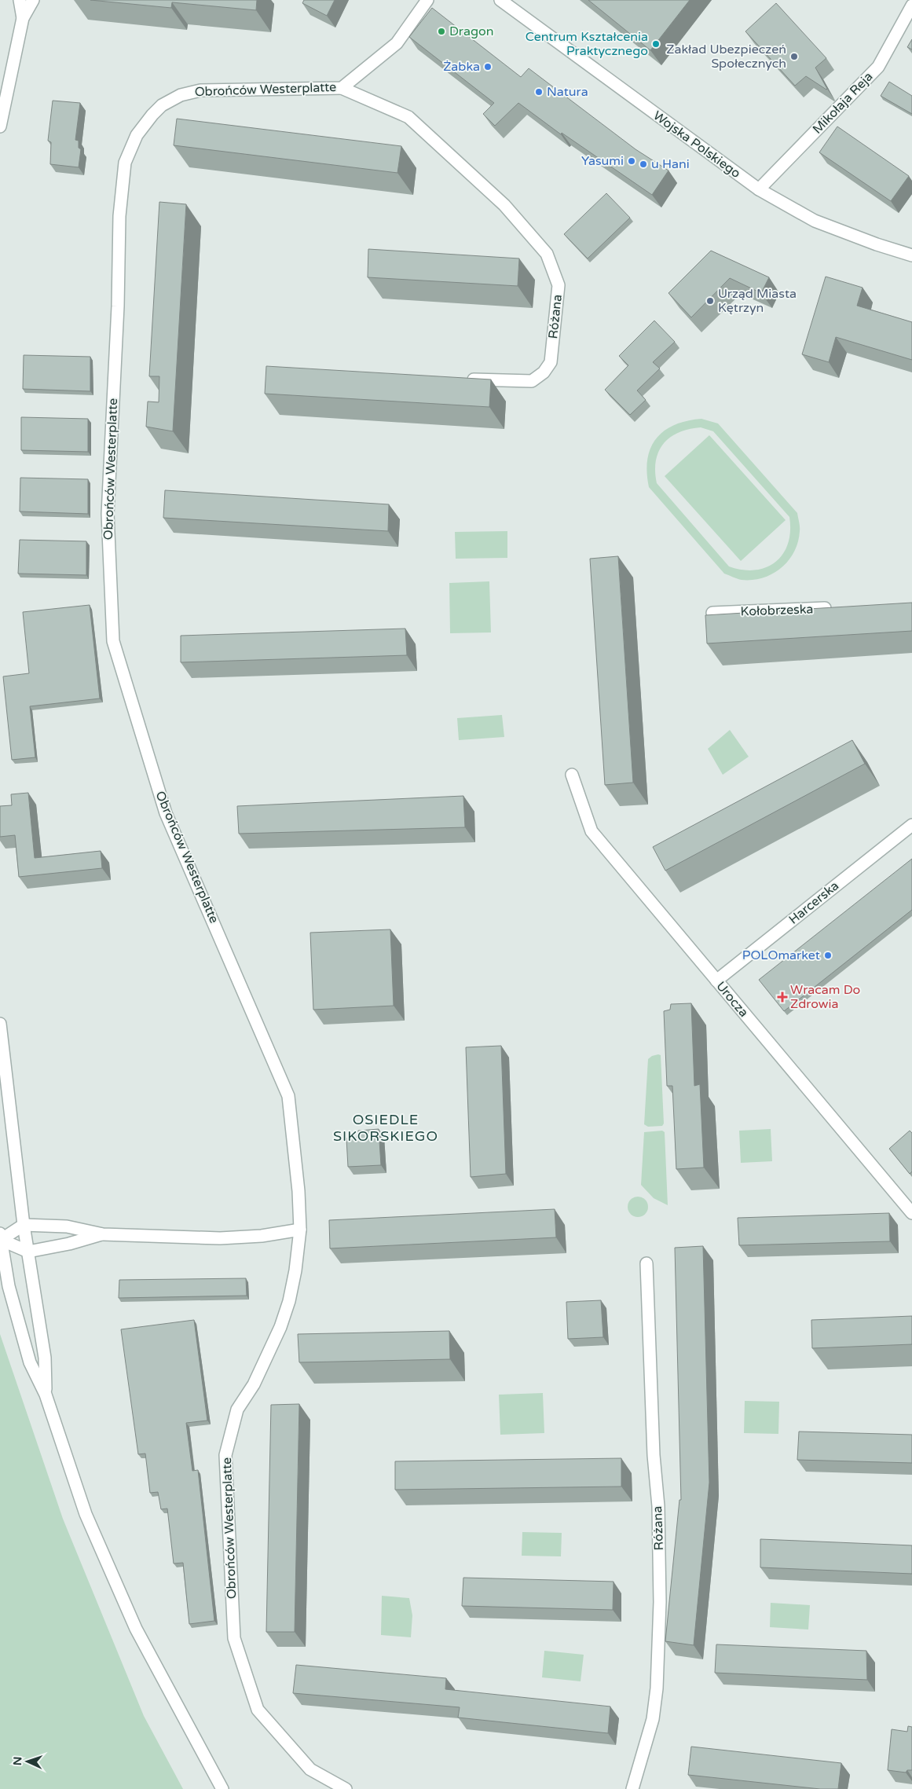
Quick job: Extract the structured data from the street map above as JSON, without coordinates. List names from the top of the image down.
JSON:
{
  "streets": {
    "street": [
      "Obrońców Westerplatte",
      "Mikołaja Reja",
      "Wojska Polskiego",
      "Różana",
      "Kołobrzeska",
      "Harcerska",
      "Urocza"
    ]
  },
  "crossings": [
    ["Obrońców Westerplatte", "Różana"],
    ["Mikołaja Reja", "Wojska Polskiego"],
    ["Harcerska", "Urocza"]
  ],
  "districts": ["OSIEDLE SIKORSKIEGO"],
  "places": {
    "other": [
      "Dragon",
      "Centrum Kształcenia Praktycznego",
      "Zakład Ubezpieczeń Społecznych",
      "Żabka",
      "Natura",
      "Yasumi",
      "u Hani",
      "Urząd Miasta Kętrzyn",
      "POLOmarket"
    ],
    "health": ["Wracam Do Zdrowia"]
  },
  "north": "left"
}
